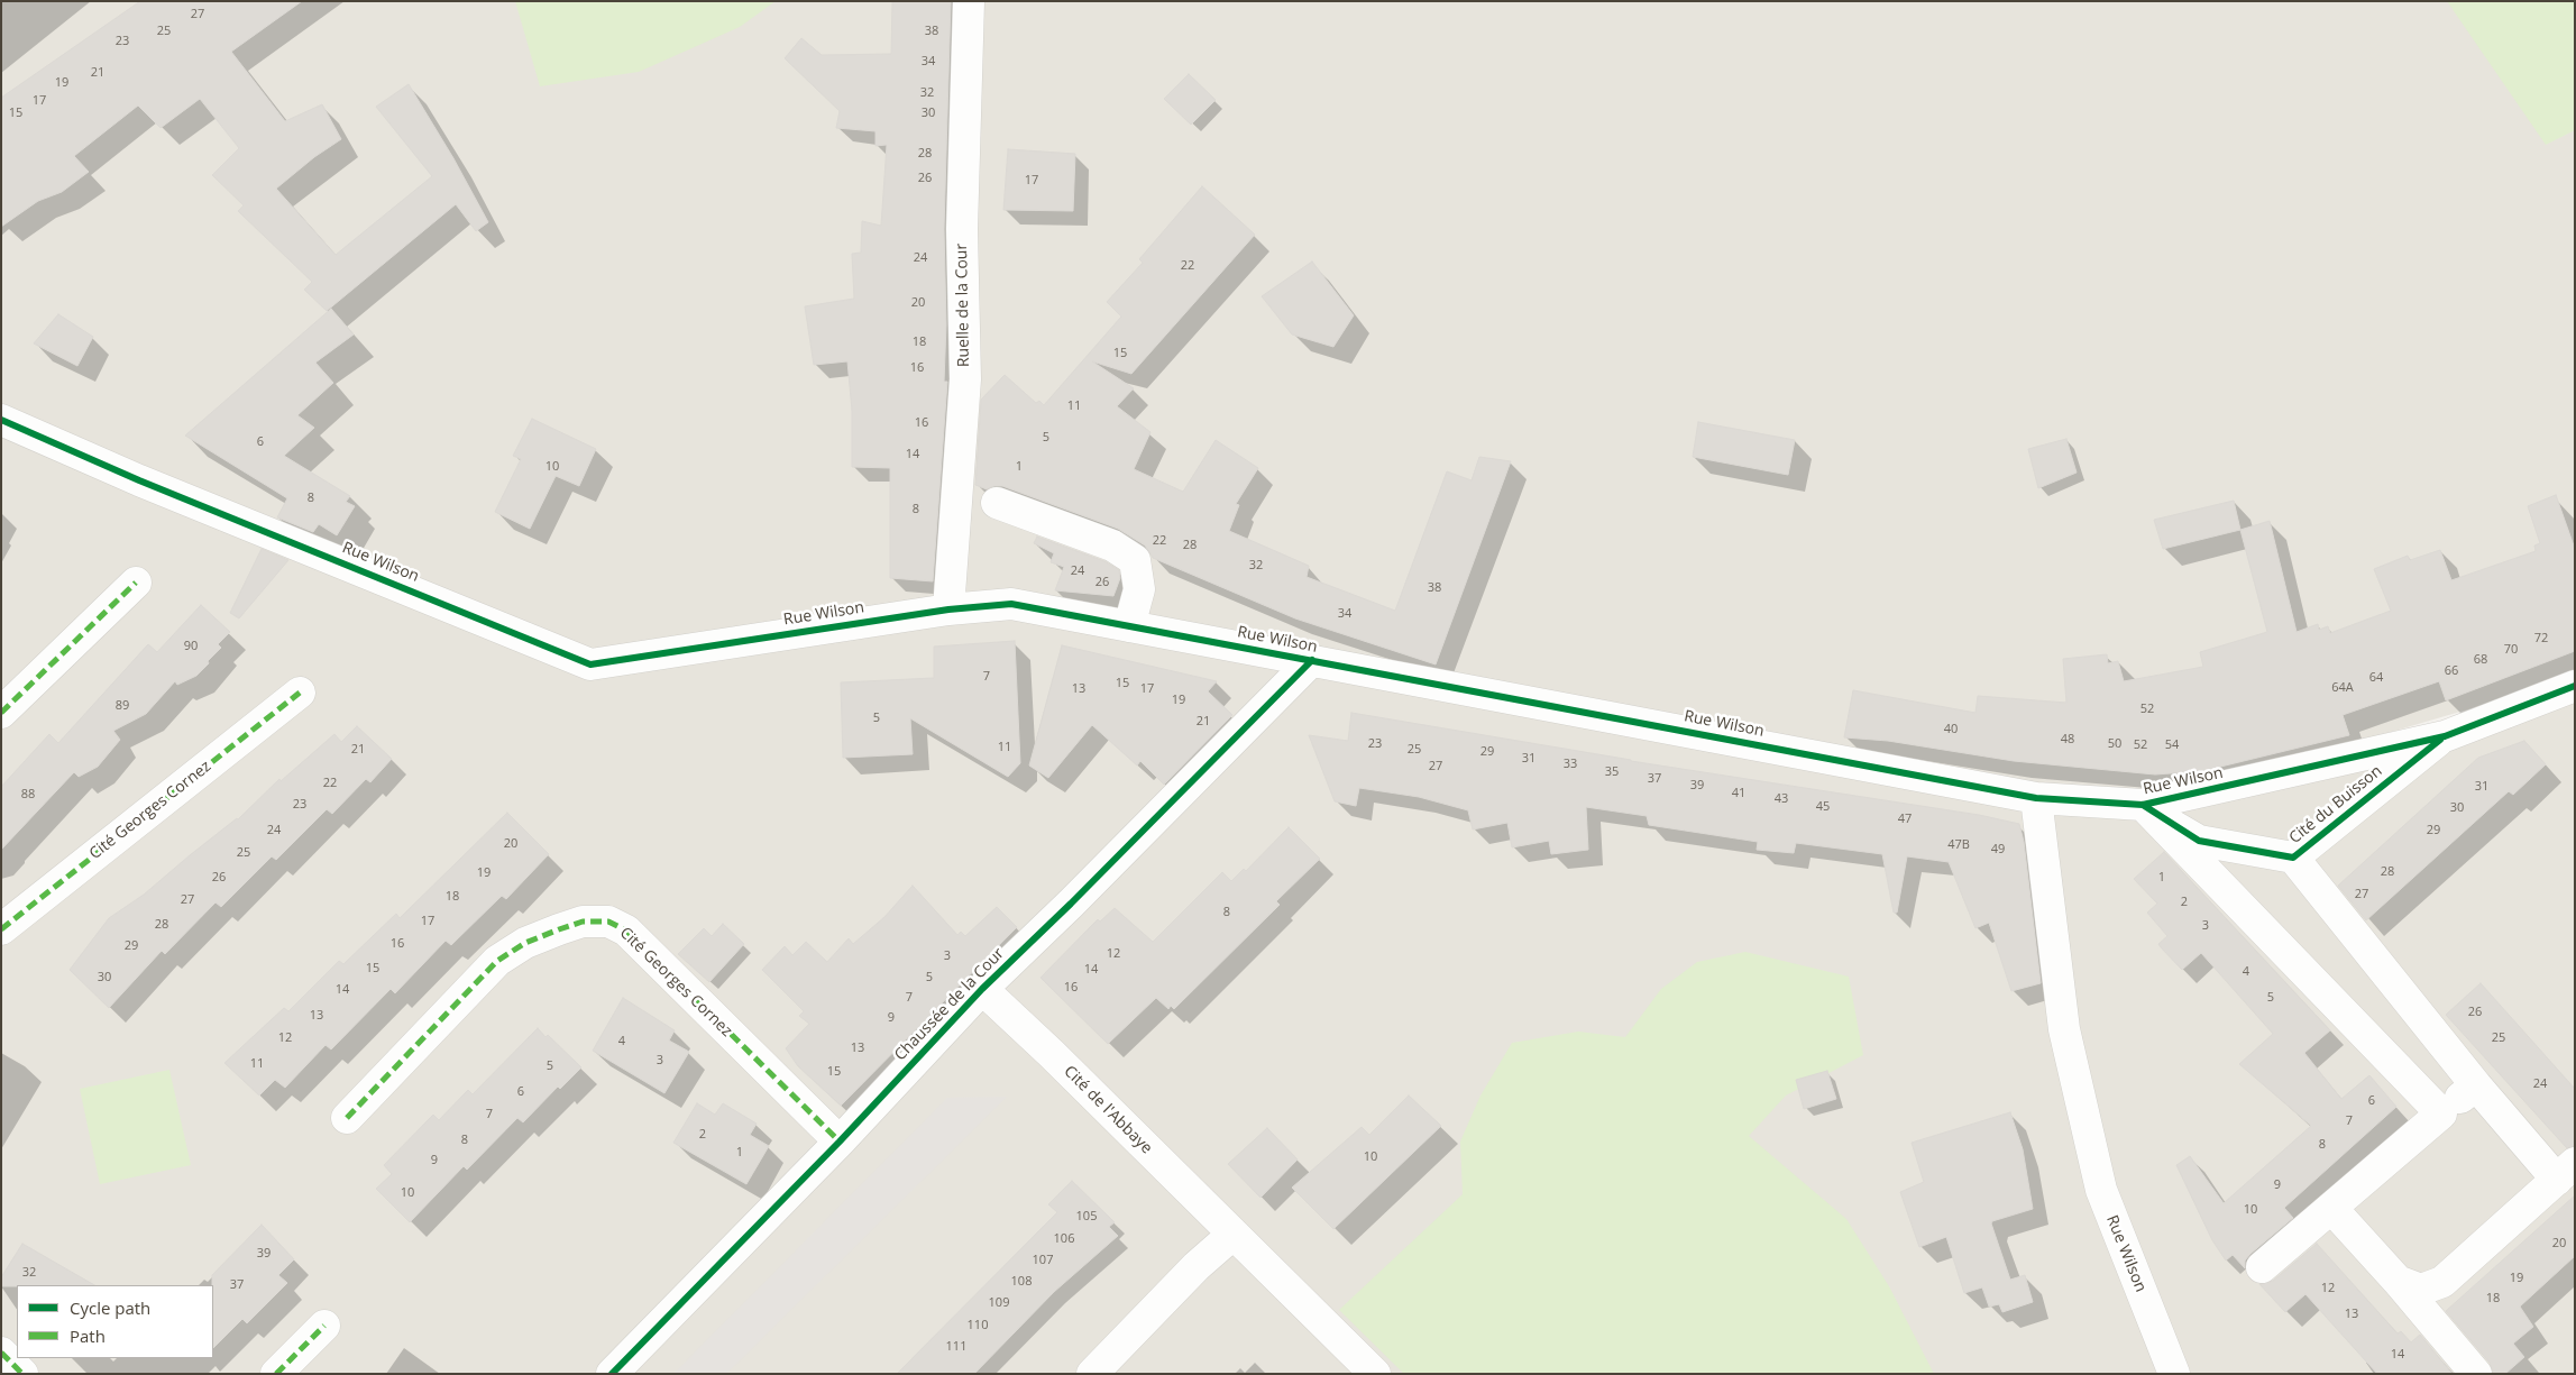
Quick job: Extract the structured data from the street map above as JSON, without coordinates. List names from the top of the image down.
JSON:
{
  "streets": {
    "street": [
      "Ruelle de la Cour",
      "Rue Wilson",
      "Cité du Buisson",
      "Cité Georges Cornez",
      "Chaussée de la Cour",
      "Cité de l'Abbaye"
    ]
  },
  "crossings": [
    ["Ruelle de la Cour", "Rue Wilson"],
    ["Rue Wilson", "Cité du Buisson"],
    ["Rue Wilson", "Chaussée de la Cour"],
    ["Cité Georges Cornez", "Chaussée de la Cour"],
    ["Chaussée de la Cour", "Cité de l'Abbaye"]
  ],
  "house_numbers": [
    "27",
    "25",
    "38",
    "23",
    "34",
    "21",
    "19",
    "32",
    "17",
    "15",
    "30",
    "28",
    "26",
    "17",
    "24",
    "22",
    "20",
    "18",
    "15",
    "16",
    "11",
    "16",
    "5",
    "6",
    "14",
    "10",
    "1",
    "8",
    "8",
    "22",
    "28",
    "32",
    "24",
    "26",
    "38",
    "34",
    "72",
    "90",
    "70",
    "68",
    "66",
    "7",
    "64",
    "15",
    "64A",
    "13",
    "17",
    "19",
    "89",
    "52",
    "5",
    "21",
    "40",
    "48",
    "23",
    "50",
    "52",
    "54",
    "11",
    "21",
    "25",
    "29",
    "31",
    "33",
    "27",
    "35",
    "37",
    "22",
    "39",
    "31",
    "41",
    "88",
    "43",
    "23",
    "45",
    "30",
    "47",
    "24",
    "29",
    "20",
    "47B",
    "49",
    "25",
    "28",
    "19",
    "26",
    "1",
    "27",
    "18",
    "27",
    "2",
    "8",
    "17",
    "28",
    "3",
    "16",
    "29",
    "12",
    "3",
    "15",
    "14",
    "4",
    "30",
    "5",
    "16",
    "14",
    "7",
    "5",
    "26",
    "13",
    "9",
    "12",
    "25",
    "4",
    "13",
    "3",
    "11",
    "5",
    "15",
    "24",
    "6",
    "6",
    "7",
    "7",
    "2",
    "8",
    "8",
    "1",
    "10",
    "9",
    "9",
    "10",
    "10",
    "105",
    "106",
    "20",
    "39",
    "107",
    "32",
    "19",
    "108",
    "37",
    "12",
    "18",
    "109",
    "13",
    "110",
    "111",
    "14"
  ],
  "legend": ["Cycle path", "Path"]
}
